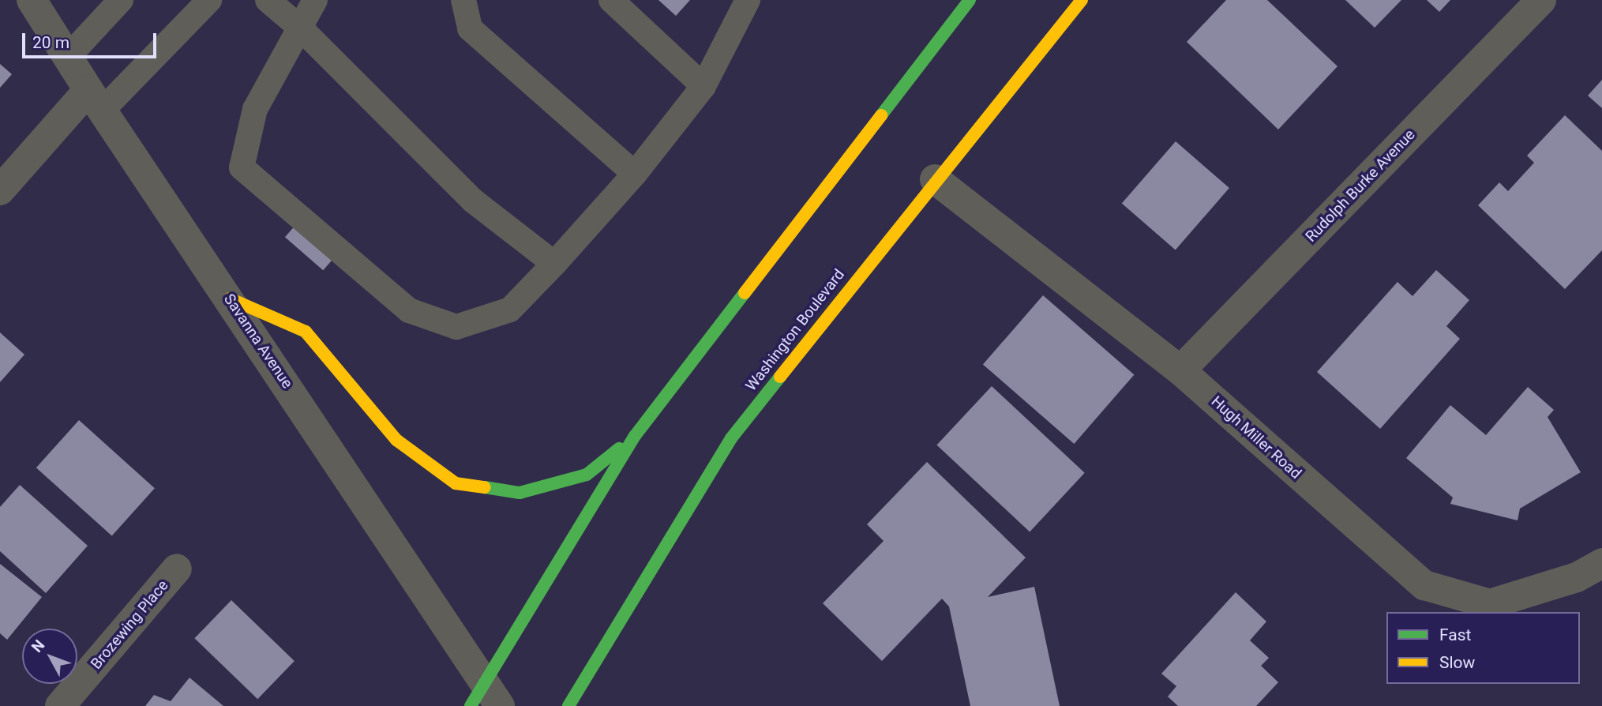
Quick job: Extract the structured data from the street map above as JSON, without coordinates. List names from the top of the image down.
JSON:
{
  "streets": {
    "highway": ["Washington Boulevard"],
    "street": [
      "Rudolph Burke Avenue",
      "Savanna Avenue",
      "Hugh Miller Road",
      "Brozewing Place"
    ]
  },
  "crossings": [
    ["Rudolph Burke Avenue", "Hugh Miller Road"],
    ["Washington Boulevard", "Hugh Miller Road"]
  ],
  "legend": ["Fast", "Slow"],
  "scale_bar": "20 m",
  "north": "top left"
}
